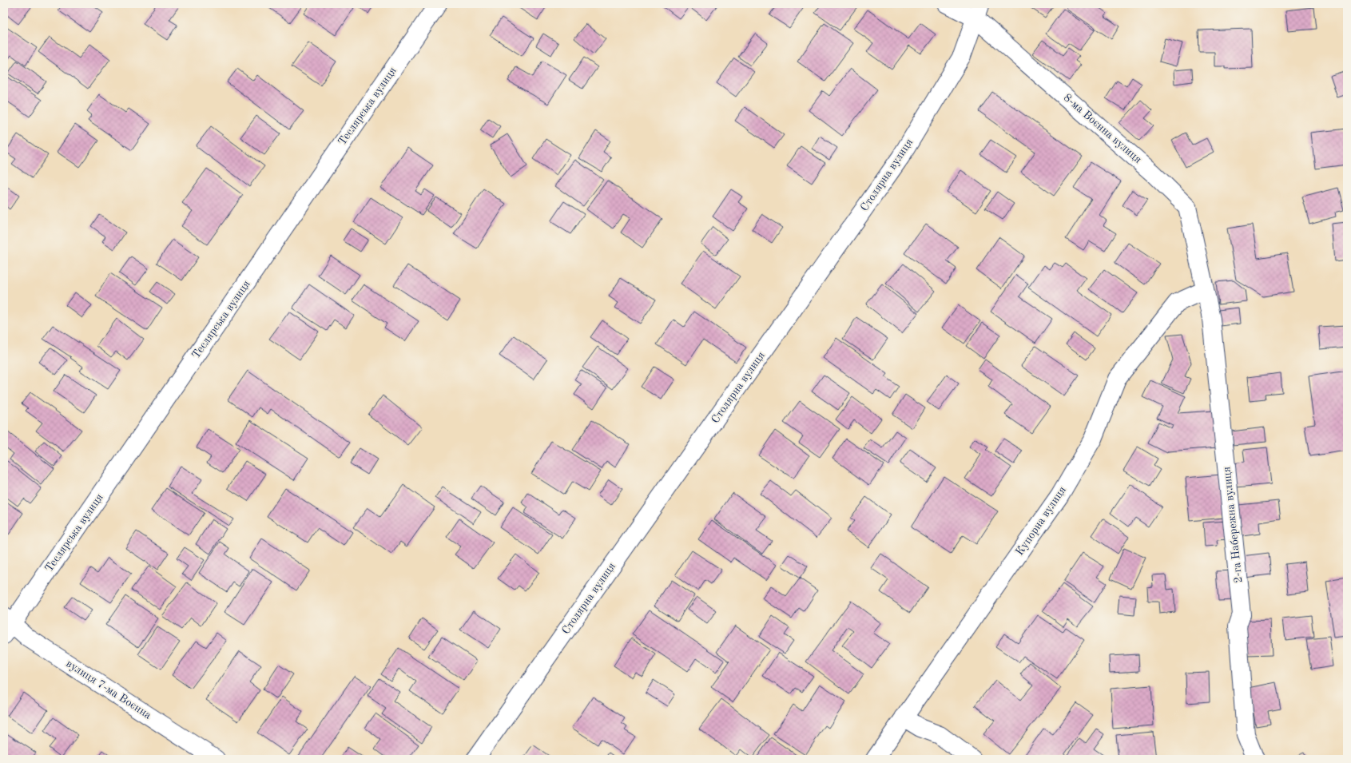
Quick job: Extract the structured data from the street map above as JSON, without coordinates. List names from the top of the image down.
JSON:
{
  "streets": {
    "street": [
      "Теслярська вулиця",
      "8-ма Воєнна вулиця",
      "Столярна вулиця",
      "Купорна вулиця",
      "2-га Набережна вулиця",
      "вулиця 7-ма Воєнна"
    ]
  },
  "crossings": [
    ["Теслярська вулиця", "вулиця 7-ма Воєнна"],
    ["8-ма Воєнна вулиця", "Столярна вулиця"],
    ["8-ма Воєнна вулиця", "Купорна вулиця"],
    ["8-ма Воєнна вулиця", "2-га Набережна вулиця"],
    ["Купорна вулиця", "2-га Набережна вулиця"]
  ]
}
